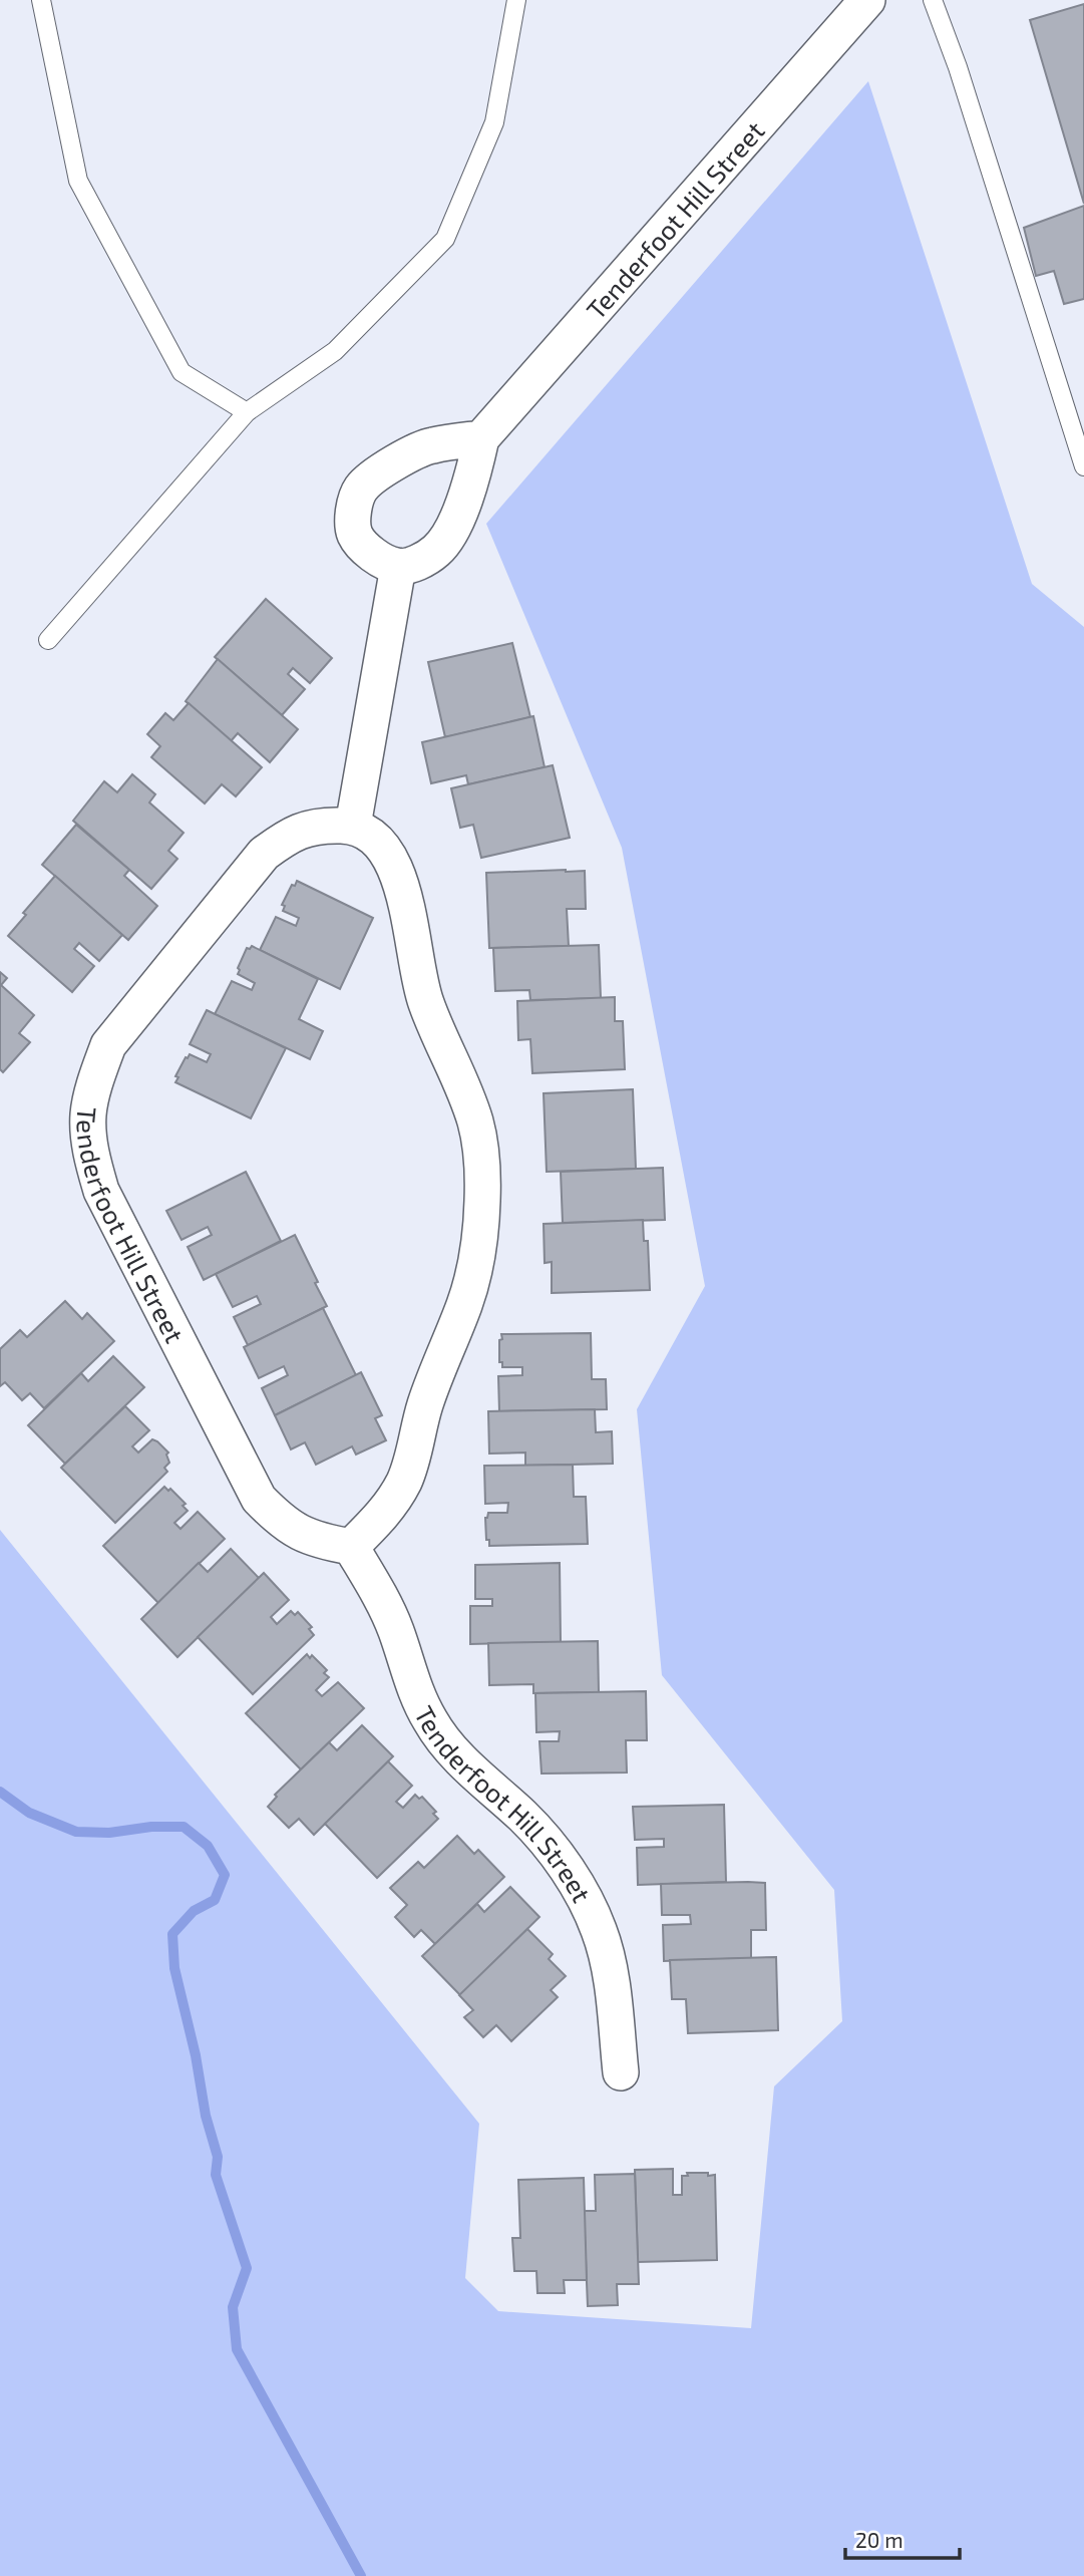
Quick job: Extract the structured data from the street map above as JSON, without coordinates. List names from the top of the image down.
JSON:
{
  "streets": {
    "street": ["Tenderfoot Hill Street"]
  },
  "scale_bar": "20 m"
}
